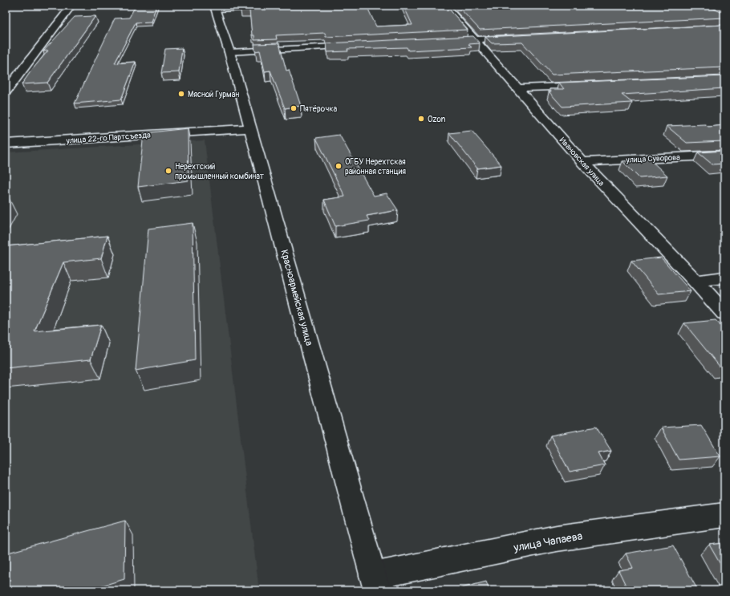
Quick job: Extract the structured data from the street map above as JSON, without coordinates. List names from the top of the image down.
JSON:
{
  "streets": {
    "street": [
      "улица 22-го Партсъезда",
      "улица Суворова",
      "Ивановская улица",
      "Красноармейская улица",
      "улица Чапаева"
    ]
  },
  "crossings": [
    ["улица 22-го Партсъезда", "Красноармейская улица"],
    ["улица Суворова", "Ивановская улица"],
    ["Красноармейская улица", "улица Чапаева"]
  ],
  "places": [
    "Мясной Гурман",
    "Пятёрочка",
    "Ozon",
    "ОГБУ Нерехтская районная станция",
    "Нерехтский промышленный комбинат"
  ]
}
